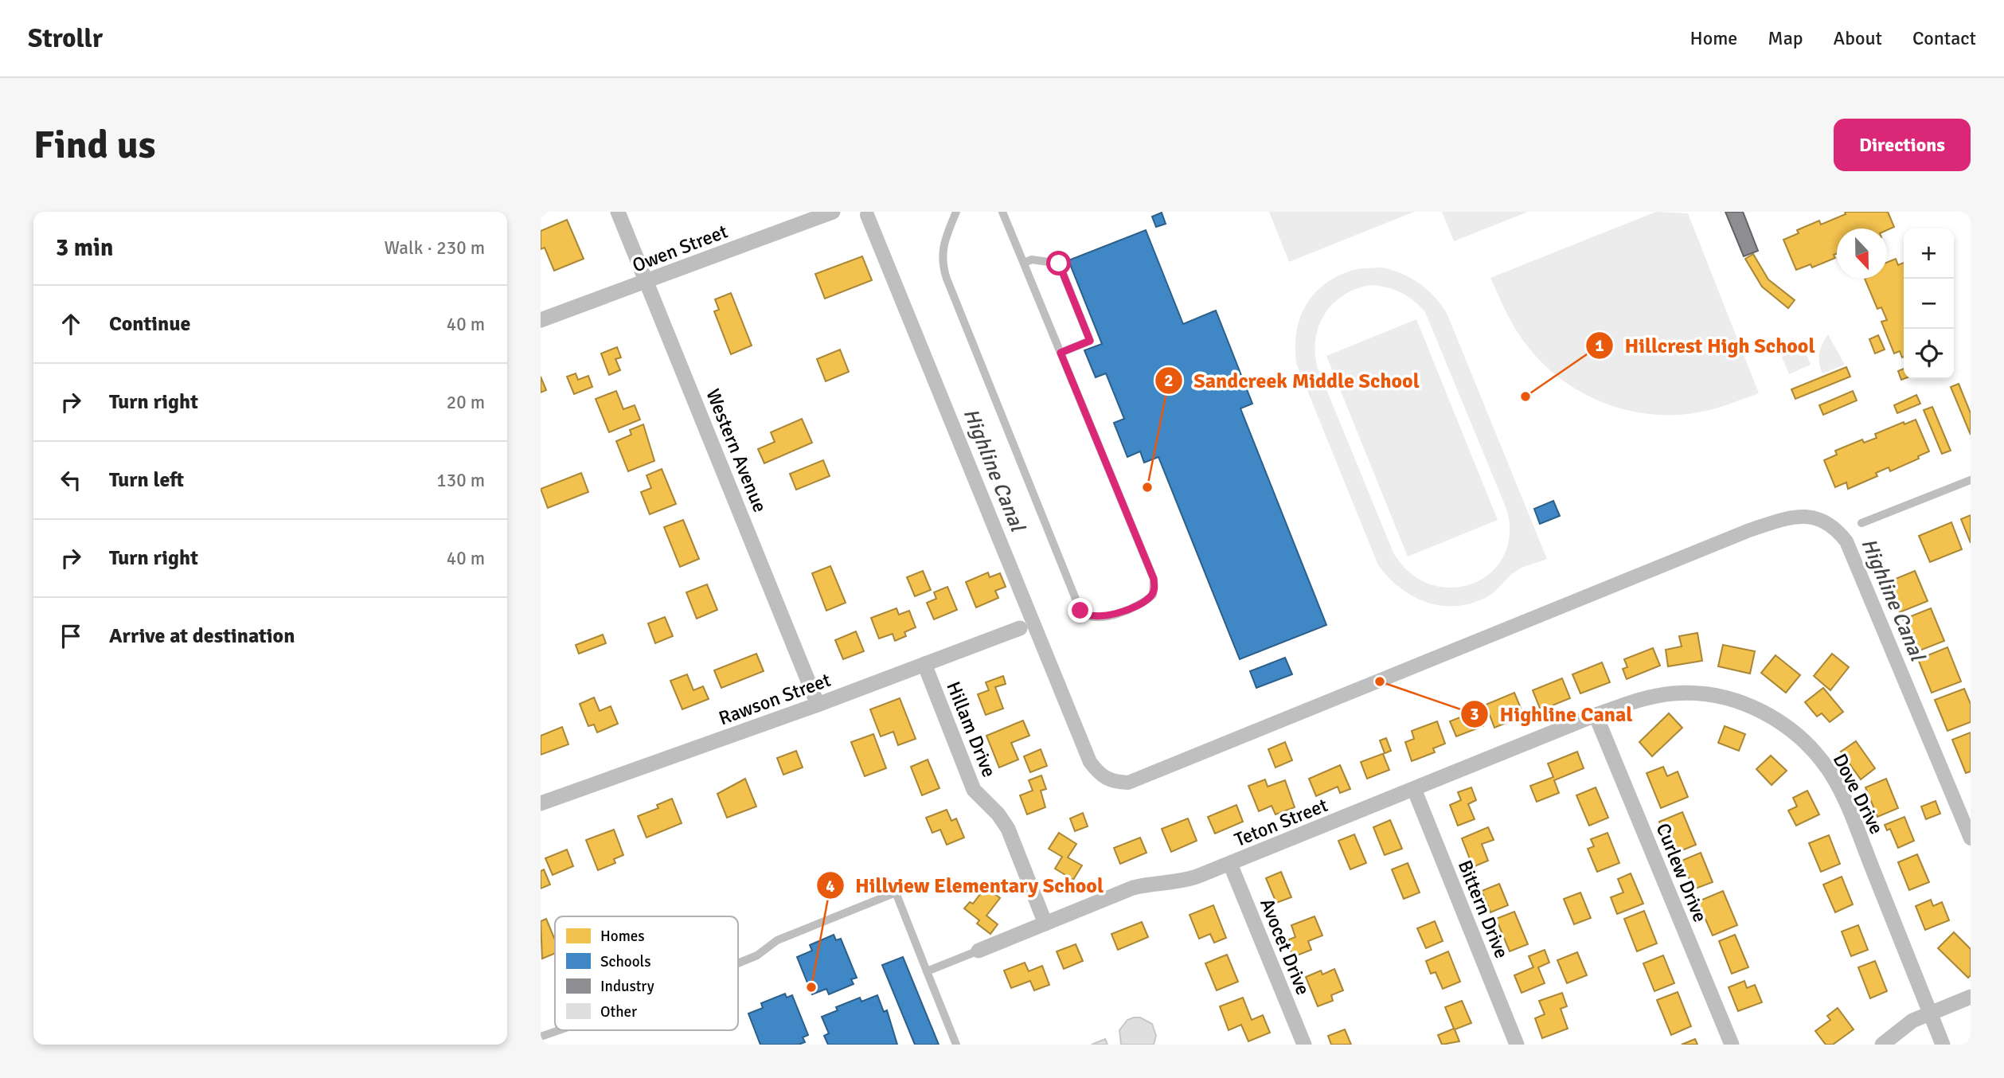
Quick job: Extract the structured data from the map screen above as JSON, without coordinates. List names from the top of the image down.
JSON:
{
  "streets": {
    "street": [
      "Owen Street",
      "Western Avenue",
      "Rawson Street",
      "Hillam Drive",
      "Dove Drive",
      "Teton Street",
      "Curlew Drive",
      "Bittern Drive",
      "Avocet Drive"
    ]
  },
  "crossings": [
    ["Owen Street", "Western Avenue"],
    ["Western Avenue", "Rawson Street"],
    ["Rawson Street", "Hillam Drive"],
    ["Hillam Drive", "Teton Street"],
    ["Dove Drive", "Teton Street"],
    ["Dove Drive", "Curlew Drive"],
    ["Teton Street", "Curlew Drive"],
    ["Teton Street", "Bittern Drive"],
    ["Teton Street", "Avocet Drive"]
  ],
  "water": ["Highline Canal"],
  "places": [
    "Hillcrest High School",
    "Sandcreek Middle School",
    "Highline Canal",
    "Hillview Elementary School"
  ],
  "legend": [
    "Homes",
    "Schools",
    "Industry",
    "Other"
  ],
  "north": "bottom",
  "page": {
    "header": "Strollr",
    "nav": [
      "Home",
      "Map",
      "About",
      "Contact"
    ],
    "buttons": "Directions",
    "title": "Find us",
    "heading": ["3 min", "Walk · 230 m"],
    "map_buttons": ["+", "−"],
    "list": [
      ["Continue", "40 m"],
      ["Turn right", "20 m"],
      ["Turn left", "130 m"],
      ["Turn right", "40 m"],
      "Arrive at destination"
    ]
  }
}
